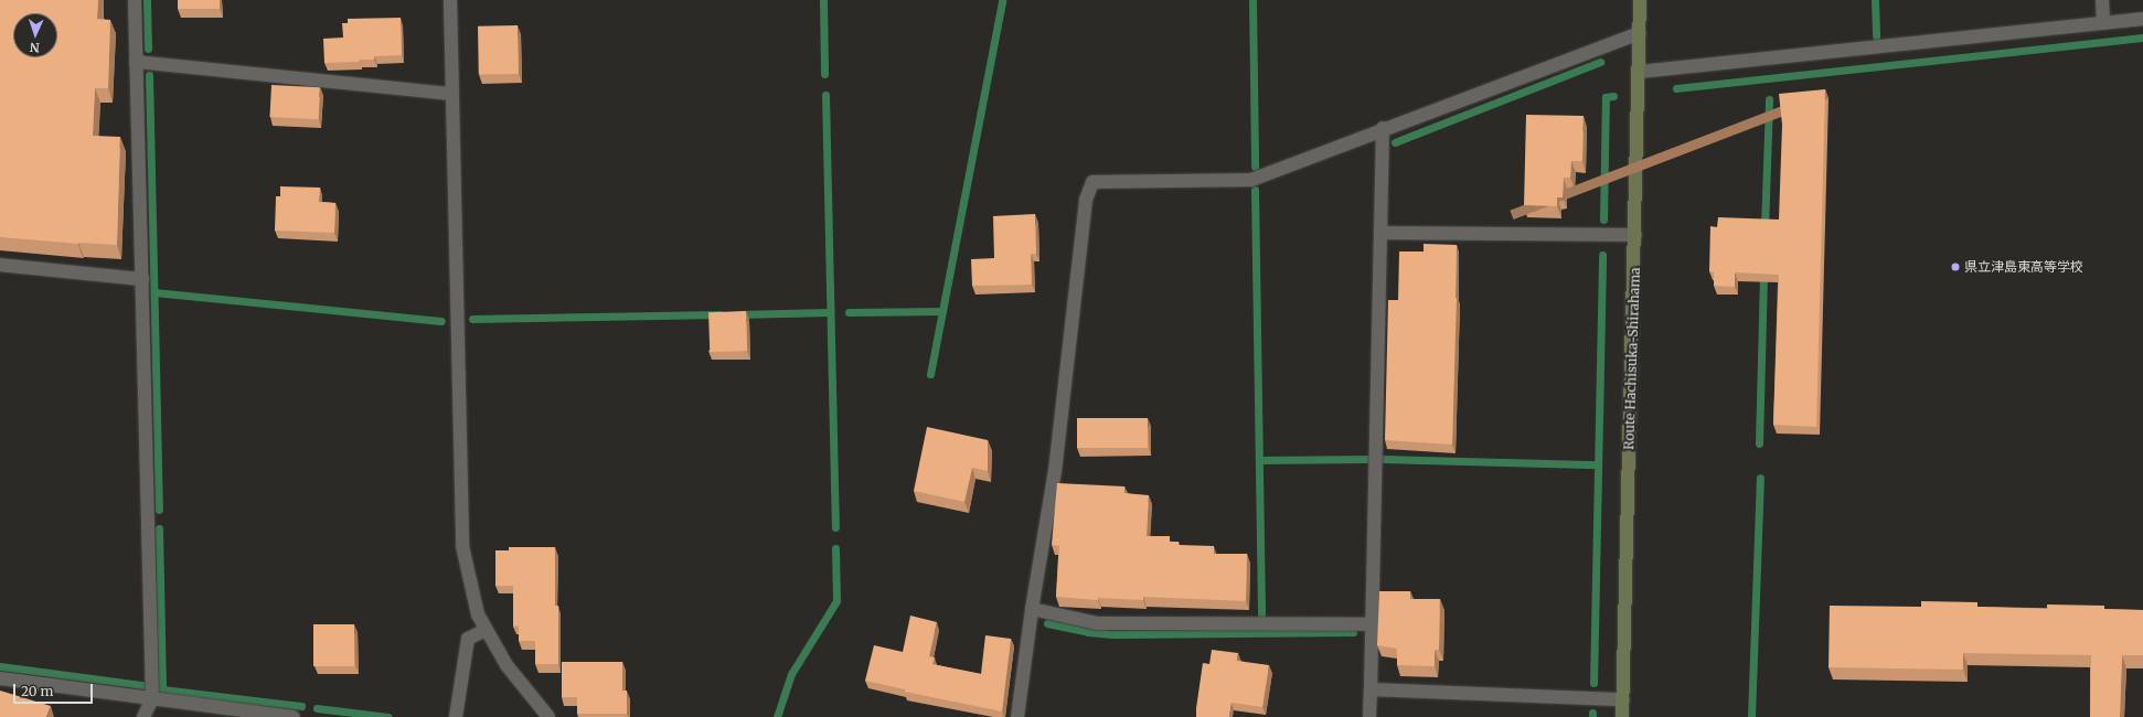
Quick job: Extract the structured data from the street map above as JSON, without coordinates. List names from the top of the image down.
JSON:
{
  "streets": {
    "main road": ["Route Hachisuka-Shirahama"]
  },
  "places": ["県立津島東高等学校"],
  "scale_bar": "20 m",
  "north": "bottom"
}
